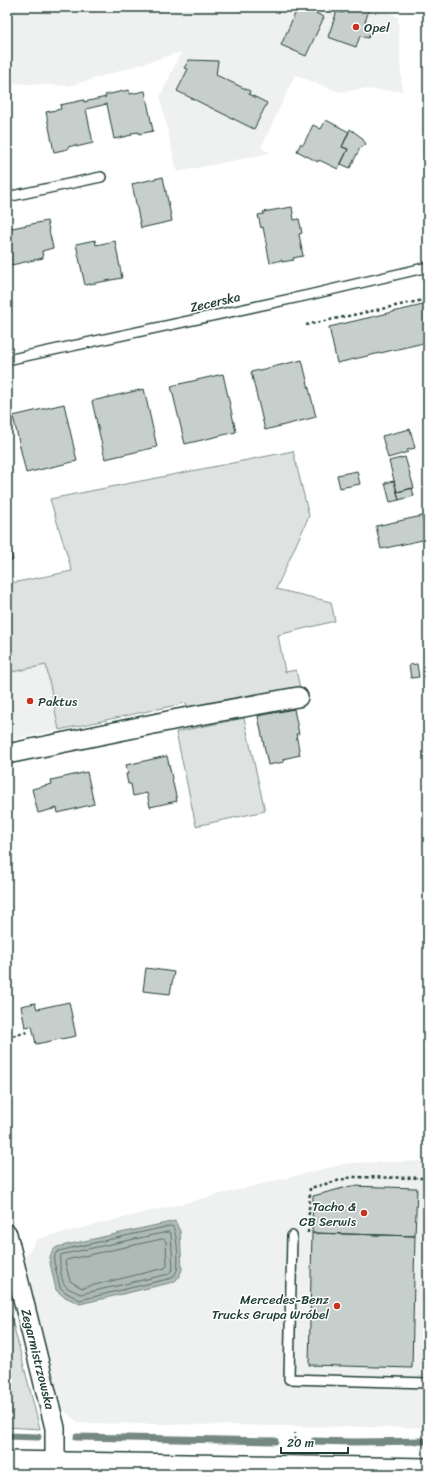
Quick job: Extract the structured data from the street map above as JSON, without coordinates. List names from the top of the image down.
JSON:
{
  "streets": {
    "street": ["Zegarmistrzowska"],
    "lane": ["Zecerska"]
  },
  "places": [
    "Opel",
    "Paktus",
    "Tacho & CB Serwis",
    "Mercedes-Benz Trucks Grupa Wróbel"
  ],
  "scale_bar": "20 m"
}
